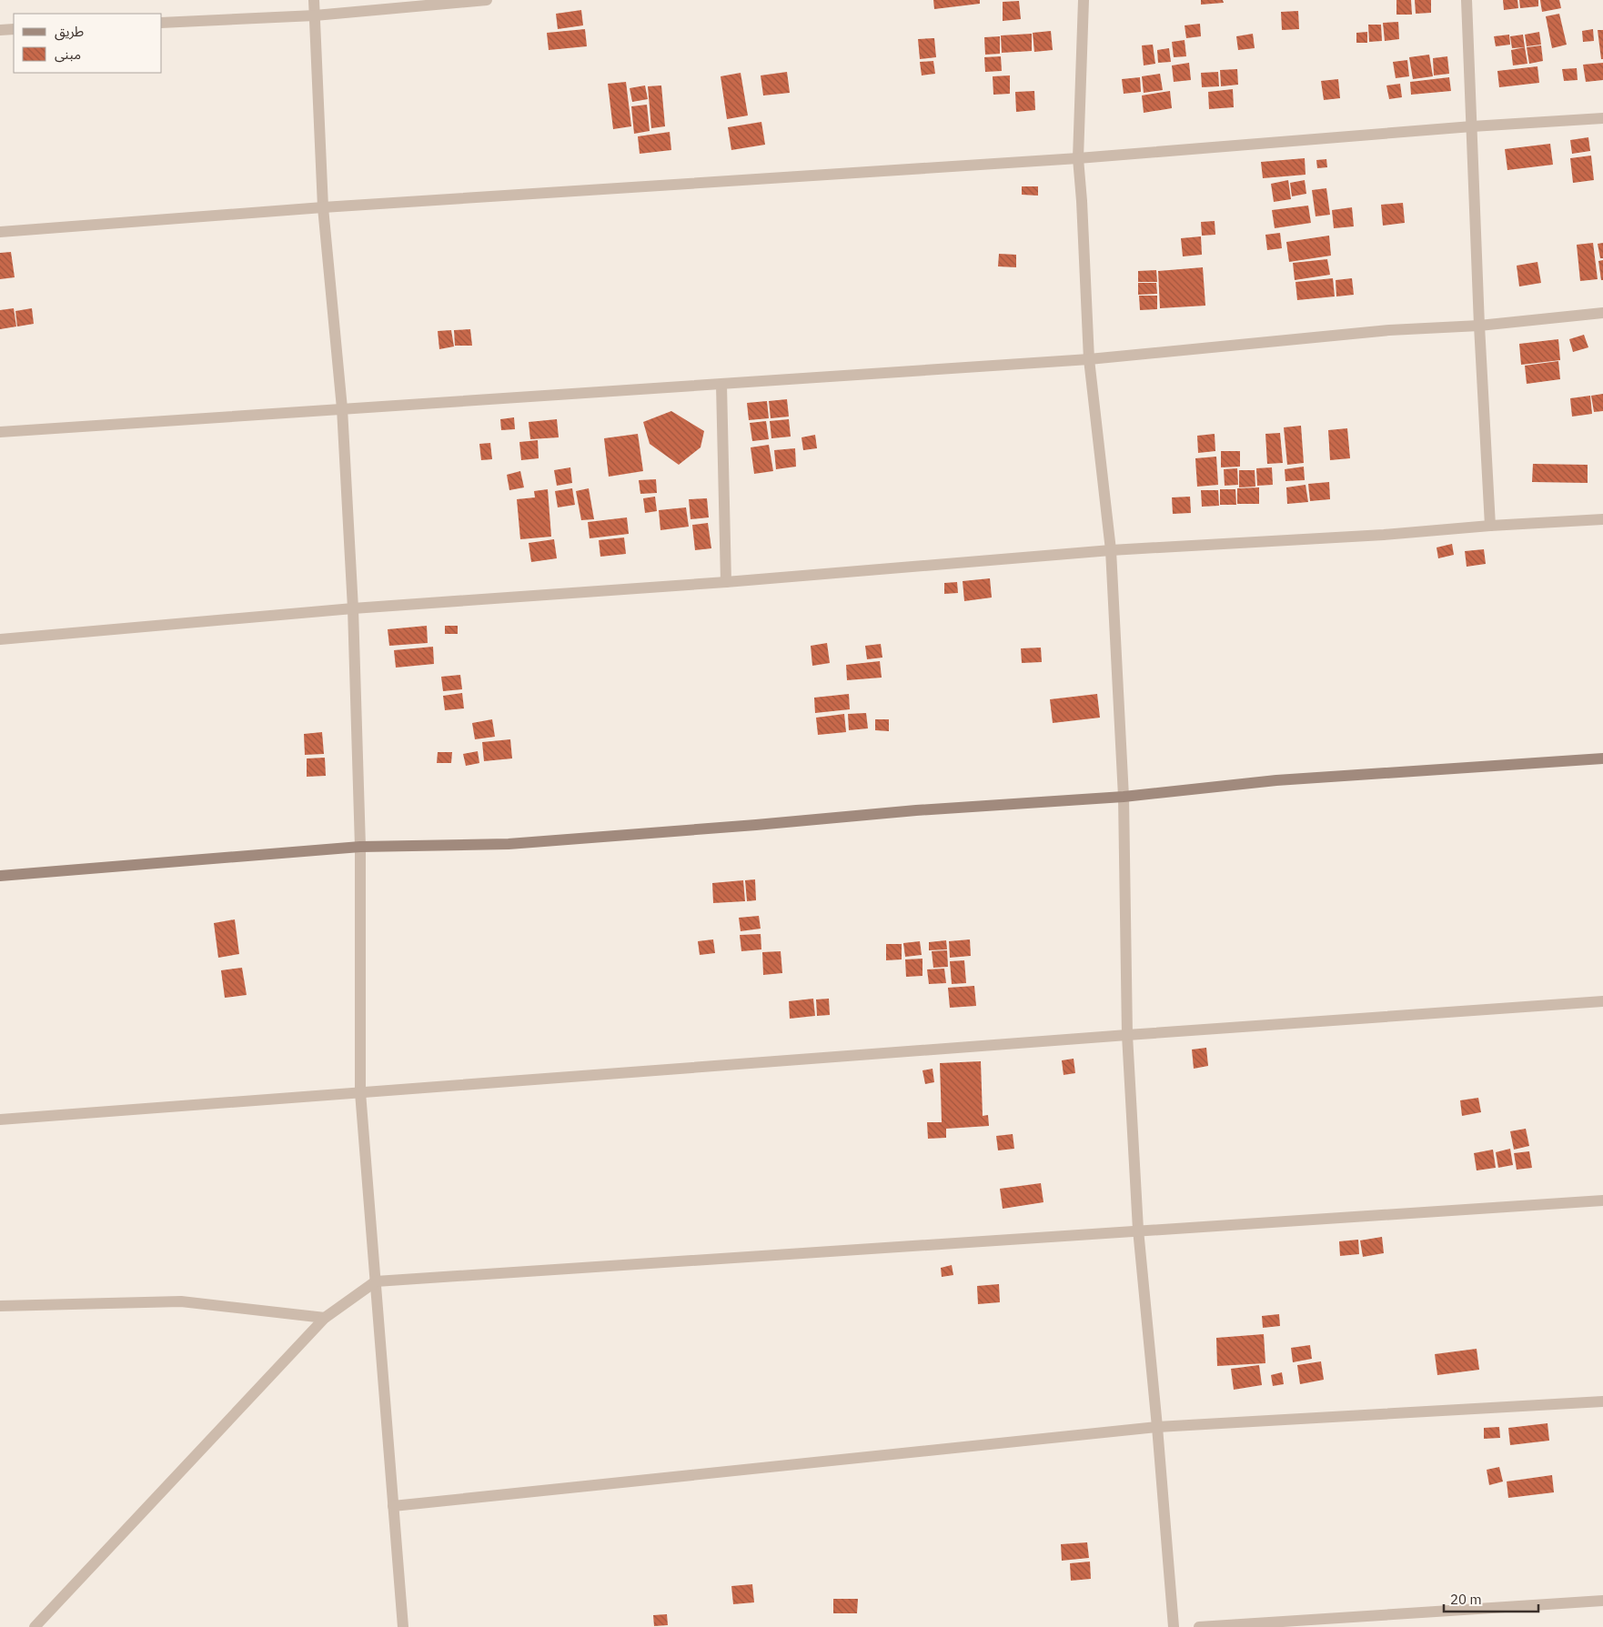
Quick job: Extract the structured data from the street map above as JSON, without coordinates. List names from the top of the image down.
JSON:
{
  "legend": ["طريق", "مبنى"],
  "scale_bar": "20 m"
}
